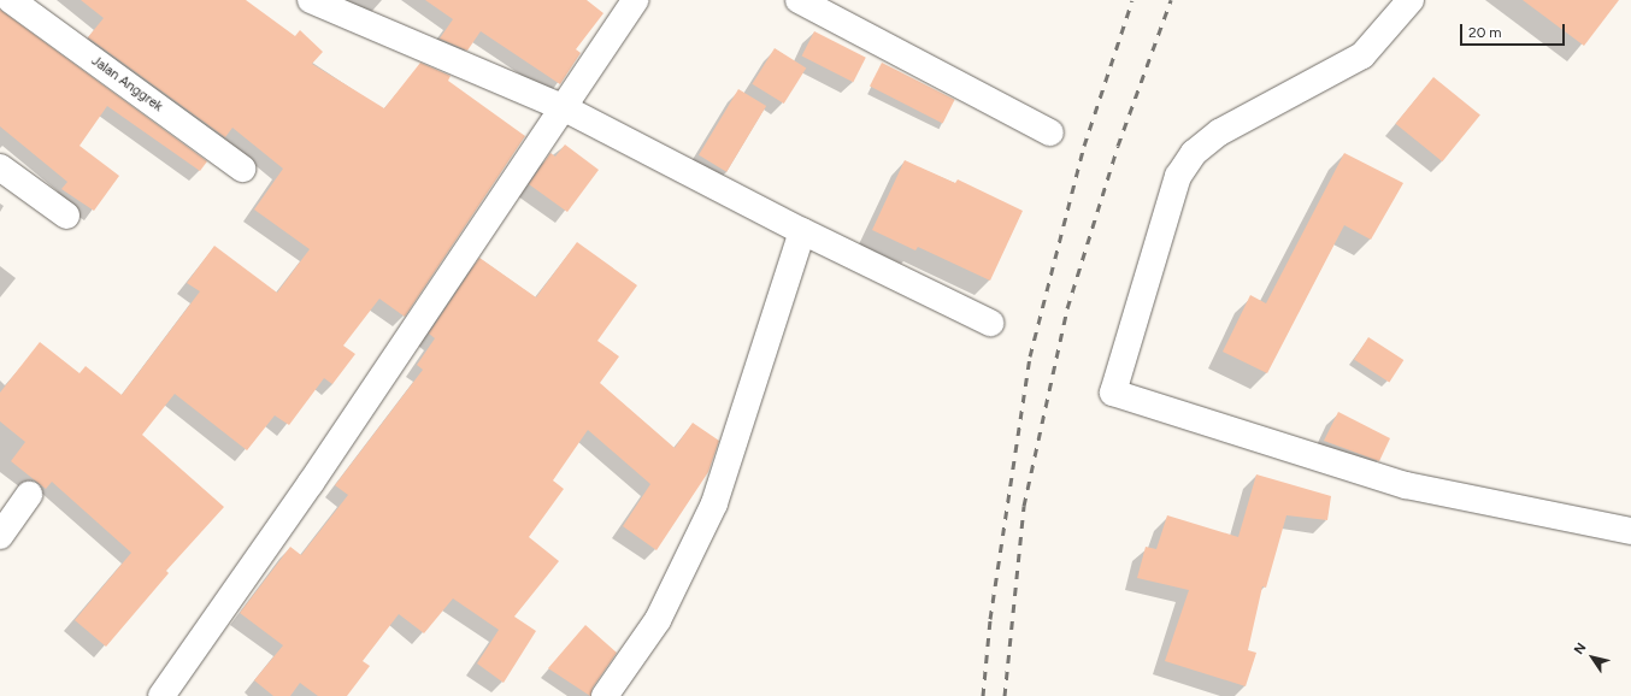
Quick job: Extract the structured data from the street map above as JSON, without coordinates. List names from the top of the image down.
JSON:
{
  "streets": {
    "street": ["Jalan Anggrek"]
  },
  "scale_bar": "20 m",
  "north": "top left"
}
